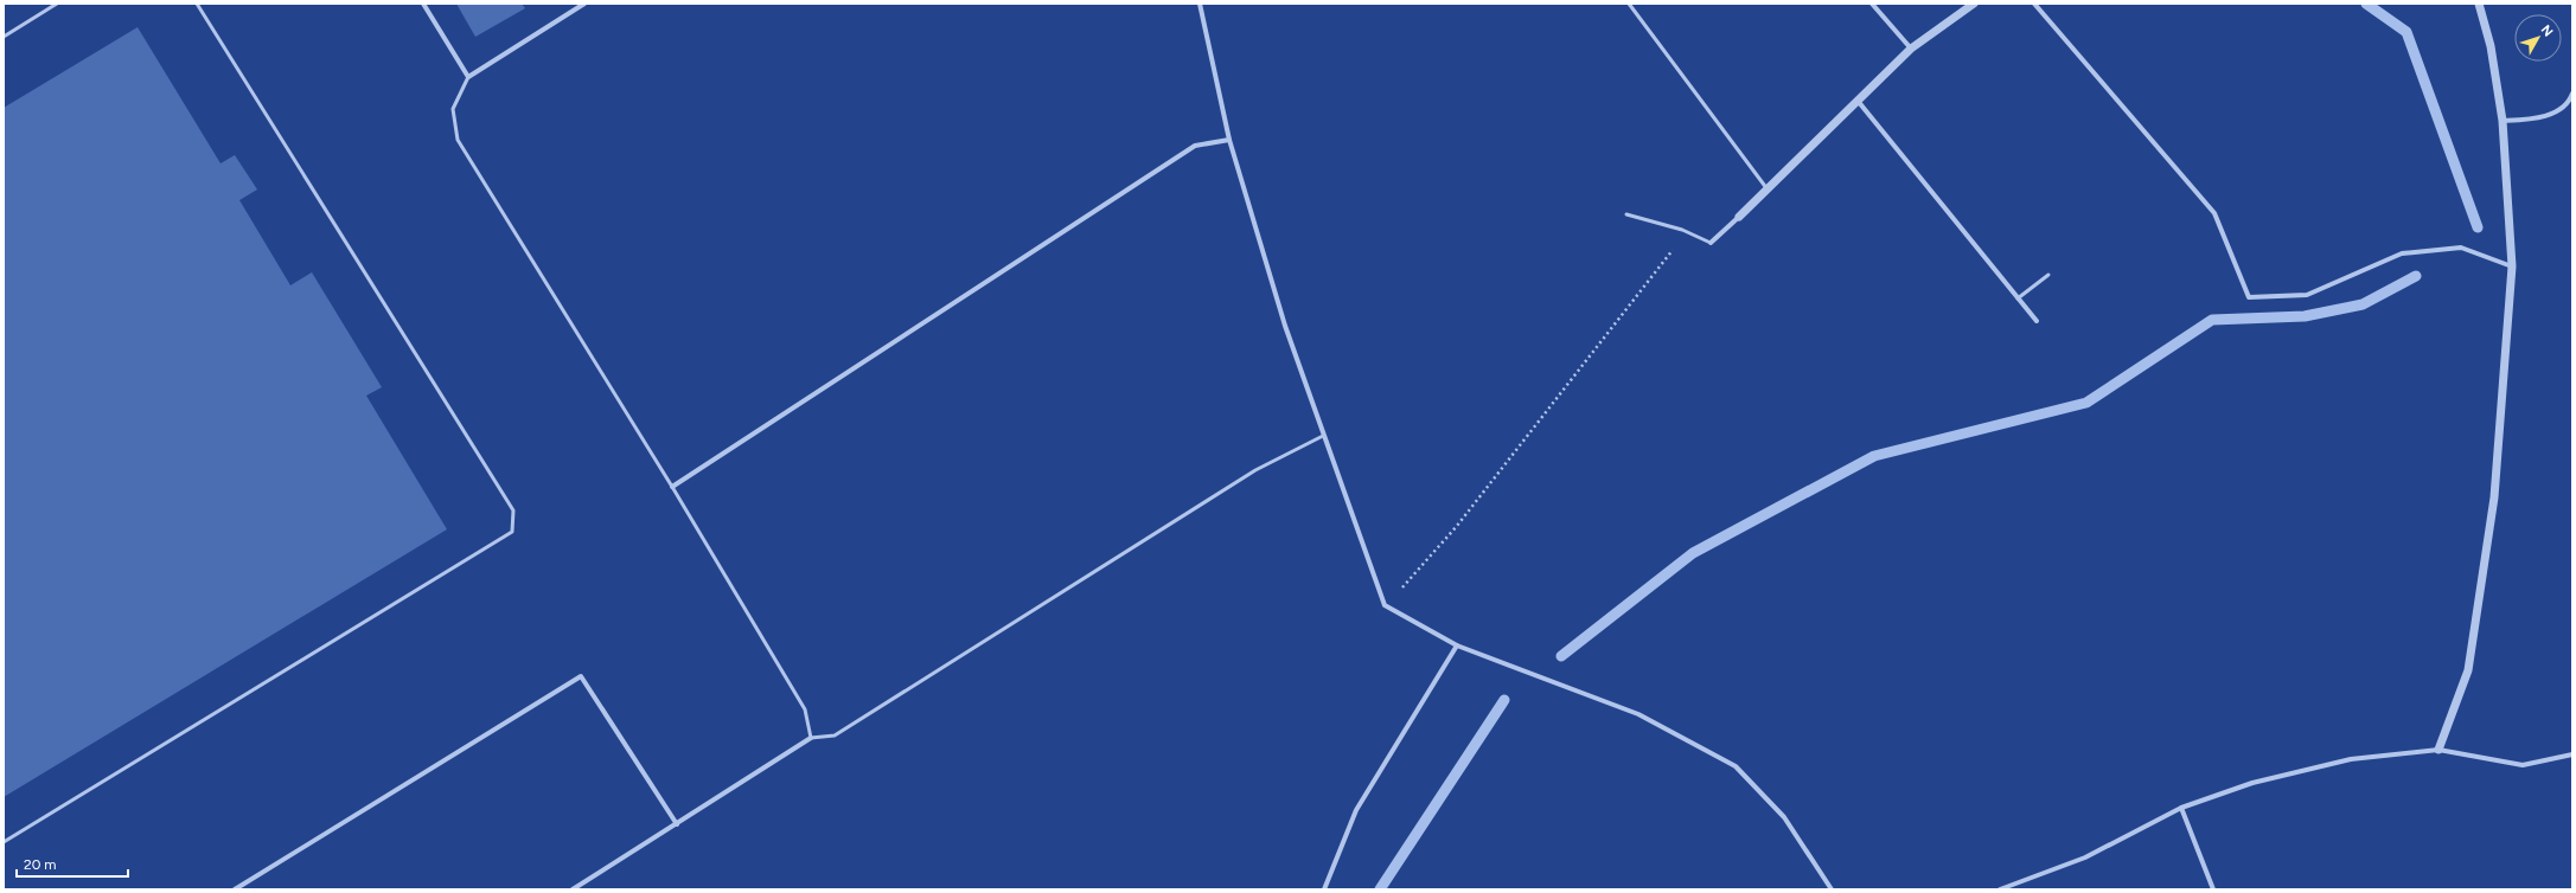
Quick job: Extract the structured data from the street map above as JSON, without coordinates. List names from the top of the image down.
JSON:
{
  "scale_bar": "20 m",
  "north": "top right"
}
